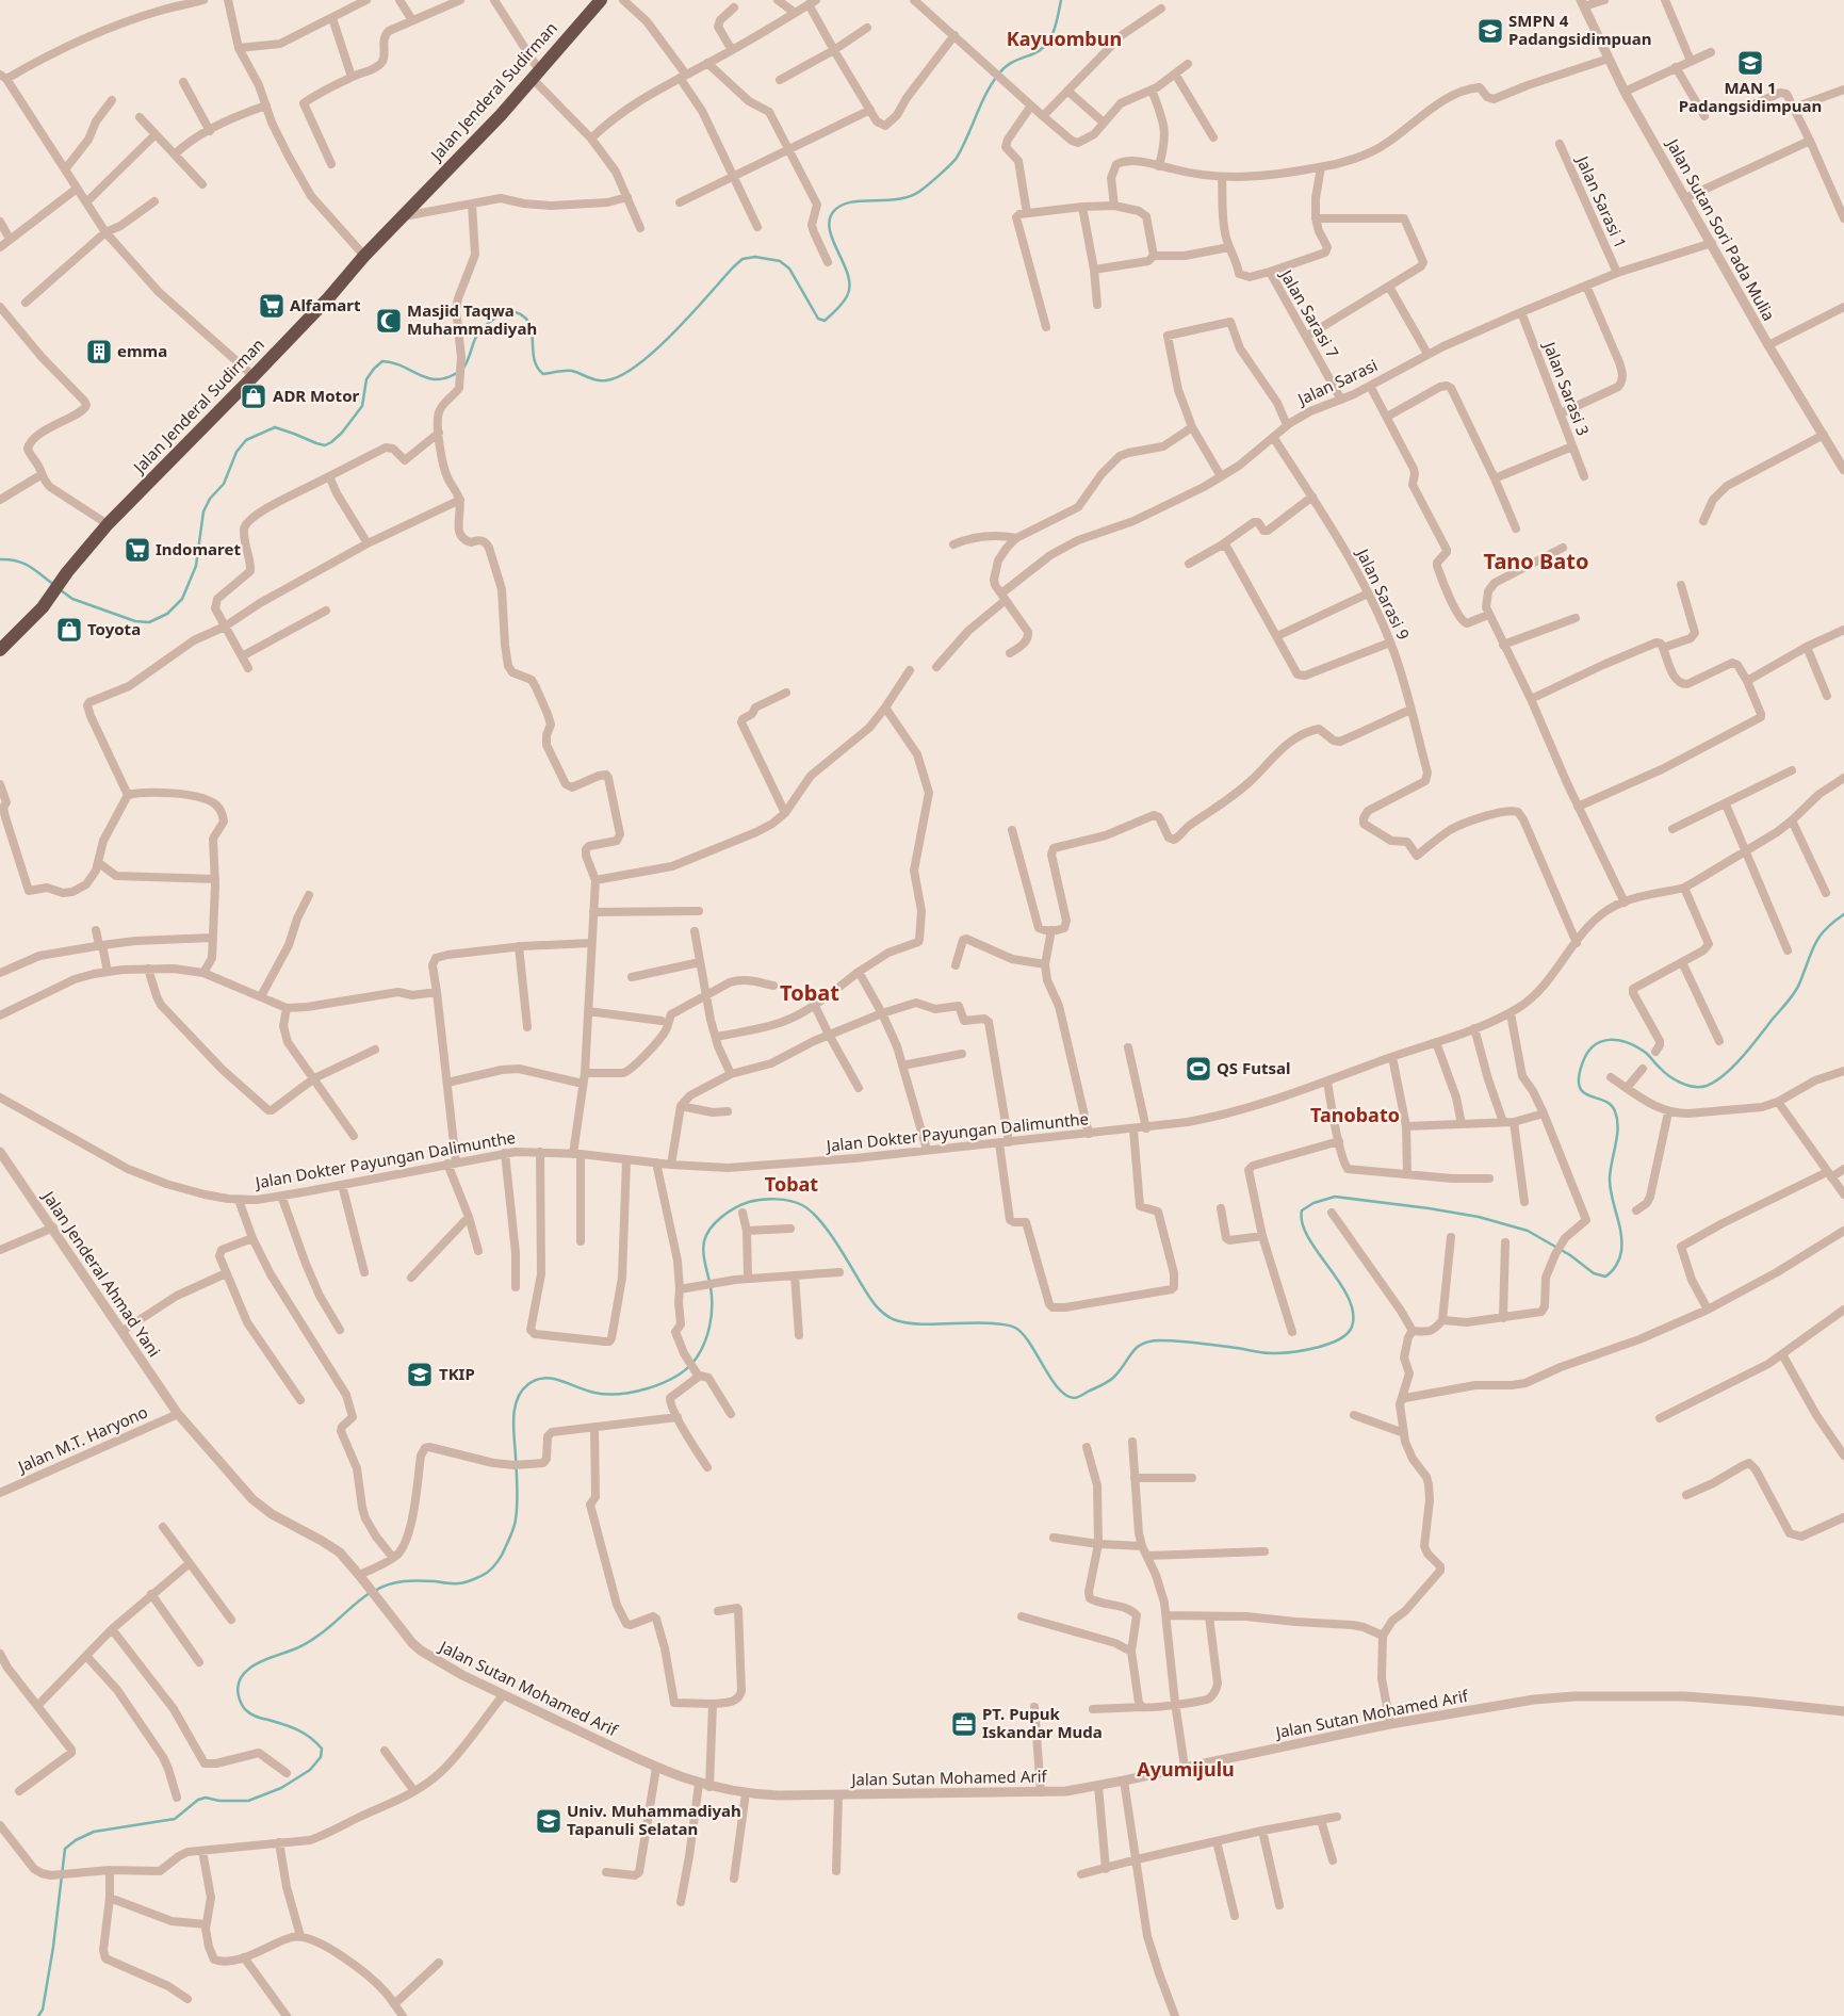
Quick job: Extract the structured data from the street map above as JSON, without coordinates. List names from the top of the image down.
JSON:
{
  "streets": {
    "highway": ["Jalan Jenderal Sudirman"],
    "street": [
      "Jalan Sarasi 1",
      "Jalan Sutan Sori Pada Mulia",
      "Jalan Sarasi 7",
      "Jalan Sarasi",
      "Jalan Sarasi 3",
      "Jalan Sarasi 9",
      "Jalan Dokter Payungan Dalimunthe",
      "Jalan Jenderal Ahmad Yani",
      "Jalan M.T. Haryono",
      "Jalan Sutan Mohamed Arif"
    ]
  },
  "crossings": [
    ["Jalan Sarasi 1", "Jalan Sarasi"],
    ["Jalan Sutan Sori Pada Mulia", "Jalan Sarasi"],
    ["Jalan Sarasi 7", "Jalan Sarasi"],
    ["Jalan Sarasi", "Jalan Sarasi 3"],
    ["Jalan Sarasi", "Jalan Sarasi 9"],
    ["Jalan Sarasi 9", "Jalan Dokter Payungan Dalimunthe"],
    ["Jalan Jenderal Ahmad Yani", "Jalan M.T. Haryono"],
    ["Jalan Jenderal Ahmad Yani", "Jalan Sutan Mohamed Arif"],
    ["Jalan M.T. Haryono", "Jalan Sutan Mohamed Arif"]
  ],
  "districts": [
    "Kayuombun",
    "Tano Bato",
    "Tobat",
    "Tanobato",
    "Tobat",
    "Ayumijulu"
  ],
  "places": {
    "school or university": [
      "SMPN 4 Padangsidimpuan",
      "MAN 1 Padangsidimpuan",
      "TKIP",
      "Univ. Muhammadiyah Tapanuli Selatan"
    ],
    "supermarket": ["Alfamart", "Indomaret"],
    "mosque": ["Masjid Taqwa Muhammadiyah"],
    "building": ["emma"],
    "shop": ["ADR Motor", "Toyota"],
    "sports": ["QS Futsal"],
    "office": ["PT. Pupuk Iskandar Muda"]
  }
}
